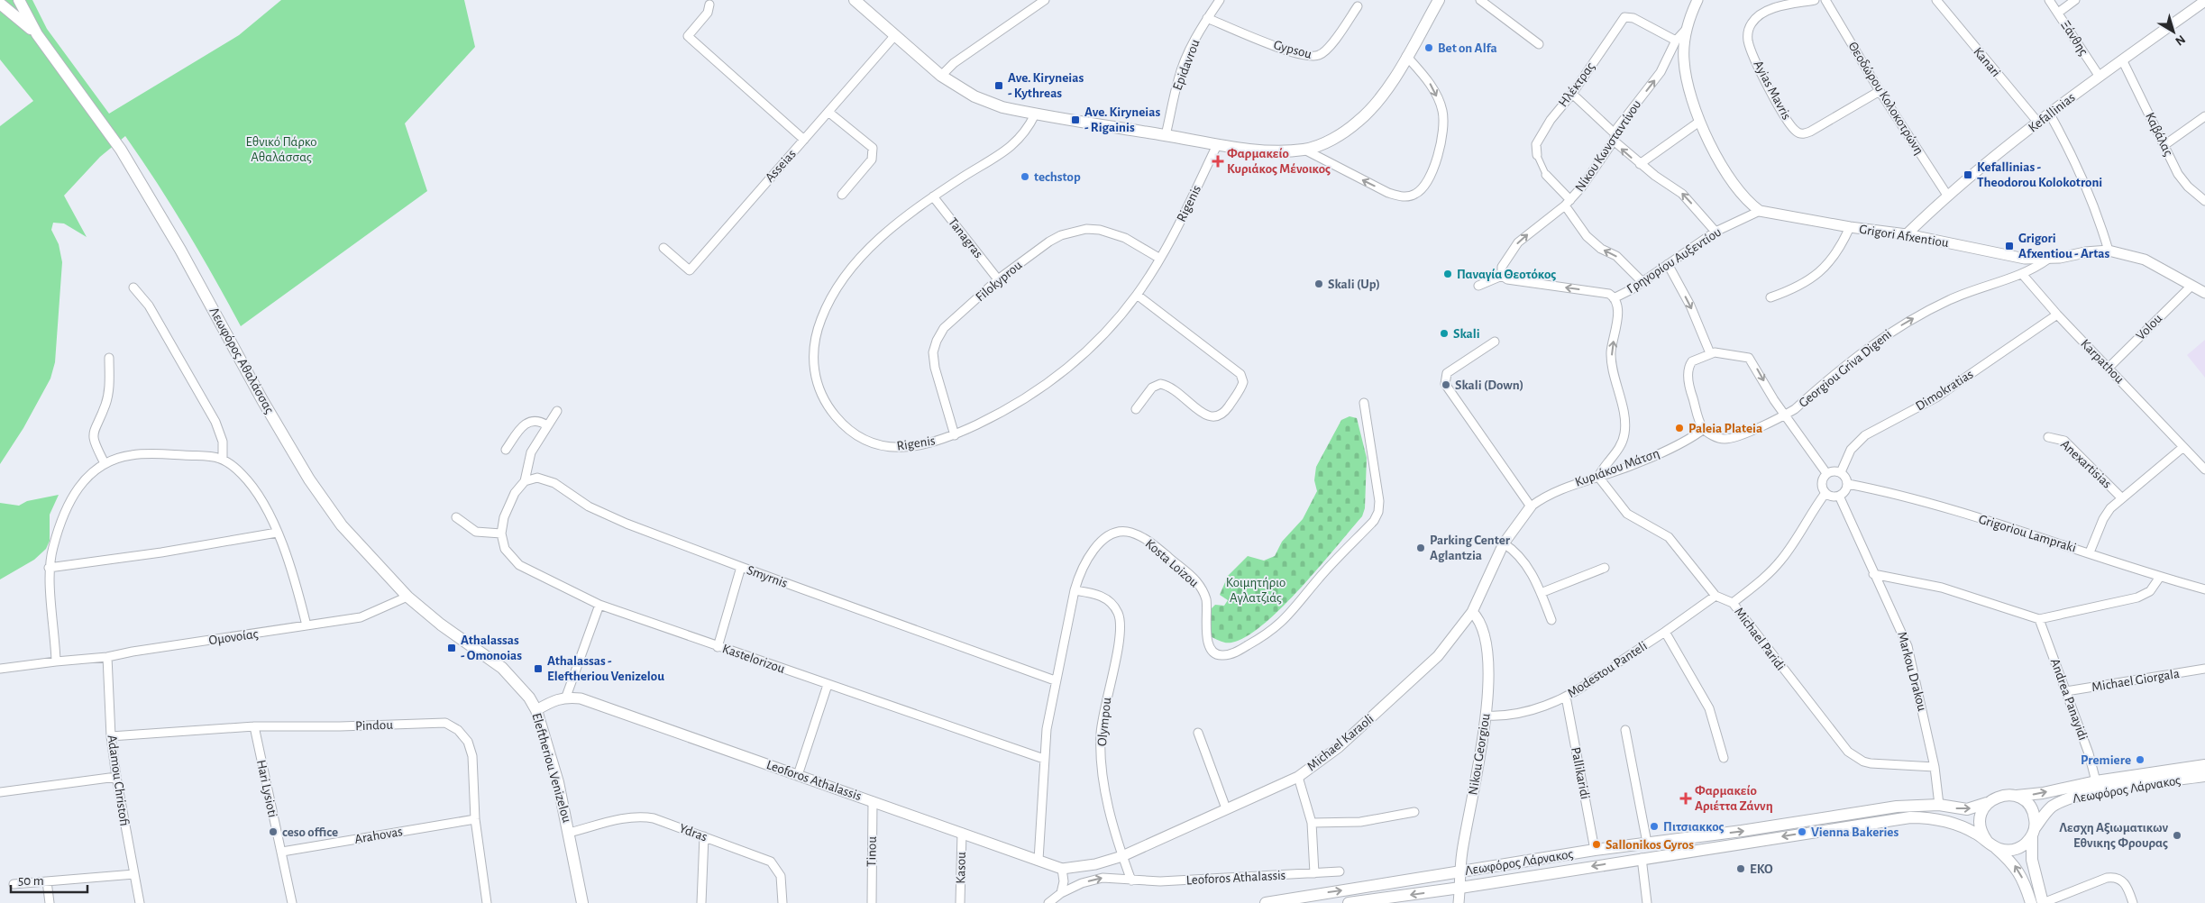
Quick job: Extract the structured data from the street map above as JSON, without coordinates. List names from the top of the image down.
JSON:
{
  "streets": {
    "main road": ["Λεωφόρος Αθαλάσσας", "Eleftheriou Venizelou", "Λεωφόρος Λάρνακος"],
    "street": [
      "Ξάνθης",
      "Gypsou",
      "Kanari",
      "Epidavrou",
      "Ηλέκτρας",
      "Ayias Mavris",
      "Θεοδώρου Κολοκοτρώνη",
      "Kefallinias",
      "Καβάλας",
      "Νίκου Κωνσταντίνου",
      "Asseias",
      "Rigenis",
      "Grigori Afxentiou",
      "Tanagras",
      "Γρηγορίου Αυξεντίου",
      "Filokyprou",
      "Volou",
      "Karpathou",
      "Georgiou Griva Digeni",
      "Dimokratias",
      "Anexartisias",
      "Κυριάκου Μάτση",
      "Grigoriou Lampraki",
      "Kosta Loizou",
      "Smyrnis",
      "Ομονοίας",
      "Michael Paridi",
      "Kastelorizou",
      "Modestou Panteli",
      "Markou Drakou",
      "Michael Giorgala",
      "Andrea Panayidi",
      "Olympou",
      "Pindou",
      "Michael Karaoli",
      "Nikou Georgiou",
      "Pallikaridi",
      "Adamou Christofi",
      "Leoforos Athalassis",
      "Hari Lysioti",
      "Ydras",
      "Arahovas",
      "Tinou",
      "Kasou"
    ]
  },
  "crossings": [
    ["Ξάνθης", "Kefallinias"],
    ["Gypsou", "Epidavrou"],
    ["Kanari", "Kefallinias"],
    ["Ηλέκτρας", "Νίκου Κωνσταντίνου"],
    ["Ηλέκτρας", "Γρηγορίου Αυξεντίου"],
    ["Ayias Mavris", "Θεοδώρου Κολοκοτρώνη"],
    ["Θεοδώρου Κολοκοτρώνη", "Kefallinias"],
    ["Kefallinias", "Καβάλας"],
    ["Kefallinias", "Grigori Afxentiou"],
    ["Rigenis", "Tanagras"],
    ["Rigenis", "Filokyprou"],
    ["Grigori Afxentiou", "Γρηγορίου Αυξεντίου"],
    ["Grigori Afxentiou", "Georgiou Griva Digeni"],
    ["Tanagras", "Filokyprou"],
    ["Γρηγορίου Αυξεντίου", "Κυριάκου Μάτση"],
    ["Γρηγορίου Αυξεντίου", "Michael Paridi"],
    ["Volou", "Karpathou"],
    ["Volou", "Georgiou Griva Digeni"],
    ["Λεωφόρος Αθαλάσσας", "Ομονοίας"],
    ["Λεωφόρος Αθαλάσσας", "Eleftheriou Venizelou"],
    ["Karpathou", "Georgiou Griva Digeni"],
    ["Karpathou", "Dimokratias"],
    ["Georgiou Griva Digeni", "Κυριάκου Μάτση"],
    ["Dimokratias", "Grigoriou Lampraki"],
    ["Dimokratias", "Markou Drakou"],
    ["Κυριάκου Μάτση", "Michael Paridi"],
    ["Κυριάκου Μάτση", "Michael Karaoli"],
    ["Grigoriou Lampraki", "Markou Drakou"],
    ["Kosta Loizou", "Smyrnis"],
    ["Kosta Loizou", "Kastelorizou"],
    ["Kosta Loizou", "Olympou"],
    ["Kosta Loizou", "Leoforos Athalassis"],
    ["Ομονοίας", "Adamou Christofi"],
    ["Michael Paridi", "Modestou Panteli"],
    ["Michael Paridi", "Markou Drakou"],
    ["Modestou Panteli", "Nikou Georgiou"],
    ["Modestou Panteli", "Pallikaridi"],
    ["Markou Drakou", "Λεωφόρος Λάρνακος"],
    ["Michael Giorgala", "Andrea Panayidi"],
    ["Andrea Panayidi", "Λεωφόρος Λάρνακος"],
    ["Olympou", "Michael Karaoli"],
    ["Olympou", "Leoforos Athalassis"],
    ["Pindou", "Adamou Christofi"],
    ["Pindou", "Hari Lysioti"],
    ["Pindou", "Arahovas"],
    ["Michael Karaoli", "Nikou Georgiou"],
    ["Michael Karaoli", "Leoforos Athalassis"],
    ["Nikou Georgiou", "Λεωφόρος Λάρνακος"],
    ["Eleftheriou Venizelou", "Ydras"],
    ["Pallikaridi", "Λεωφόρος Λάρνακος"],
    ["Leoforos Athalassis", "Tinou"],
    ["Leoforos Athalassis", "Kasou"],
    ["Hari Lysioti", "Arahovas"]
  ],
  "one_way": ["Γρηγορίου Αυξεντίου", "Georgiou Griva Digeni"],
  "parks": ["Εθνικό Πάρκο Αθαλάσσας", "Κοιμητήριο Αγλατζιάς"],
  "places": {
    "other": [
      "Bet on Alfa",
      "techstop",
      "Παναγία Θεοτόκος",
      "Skali (Up)",
      "Skali",
      "Skali (Down)",
      "Paleia Plateia",
      "Parking Center Aglantzia",
      "Premiere",
      "Πιτσιακκος",
      "ceso office",
      "Vienna Bakeries",
      "Λεσχη Αξιωματικων Εθνικης Φρουρας",
      "Sallonikos Gyros",
      "EKO"
    ],
    "transit": [
      "Ave. Kiryneias - Kythreas",
      "Ave. Kiryneias - Rigainis",
      "Kefallinias - Theodorou Kolokotroni",
      "Grigori Afxentiou - Artas",
      "Athalassas - Omonoias",
      "Athalassas - Eleftheriou Venizelou"
    ],
    "health": ["Φαρμακείο Κυριάκος Μένοικος", "Φαρμακείο Αριέττα Ζάννη"]
  },
  "scale_bar": "50 m",
  "north": "bottom right"
}
